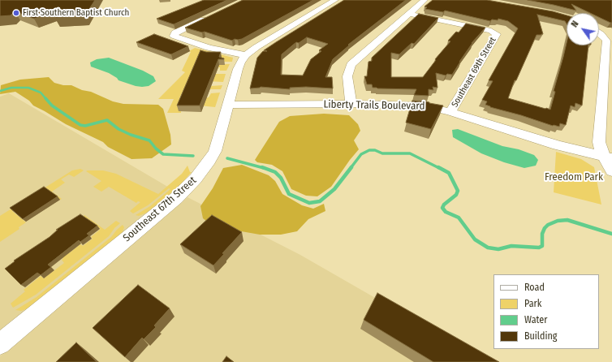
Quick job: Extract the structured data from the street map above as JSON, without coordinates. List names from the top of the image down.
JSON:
{
  "streets": {
    "street": ["Southeast 69th Street", "Liberty Trails Boulevard", "Southeast 67th Street"]
  },
  "crossings": [
    ["Southeast 69th Street", "Liberty Trails Boulevard"],
    ["Liberty Trails Boulevard", "Southeast 67th Street"]
  ],
  "parks": ["Freedom Park"],
  "places": ["First Southern Baptist Church"],
  "legend": [
    "Road",
    "Park",
    "Water",
    "Building"
  ],
  "north": "top left"
}
